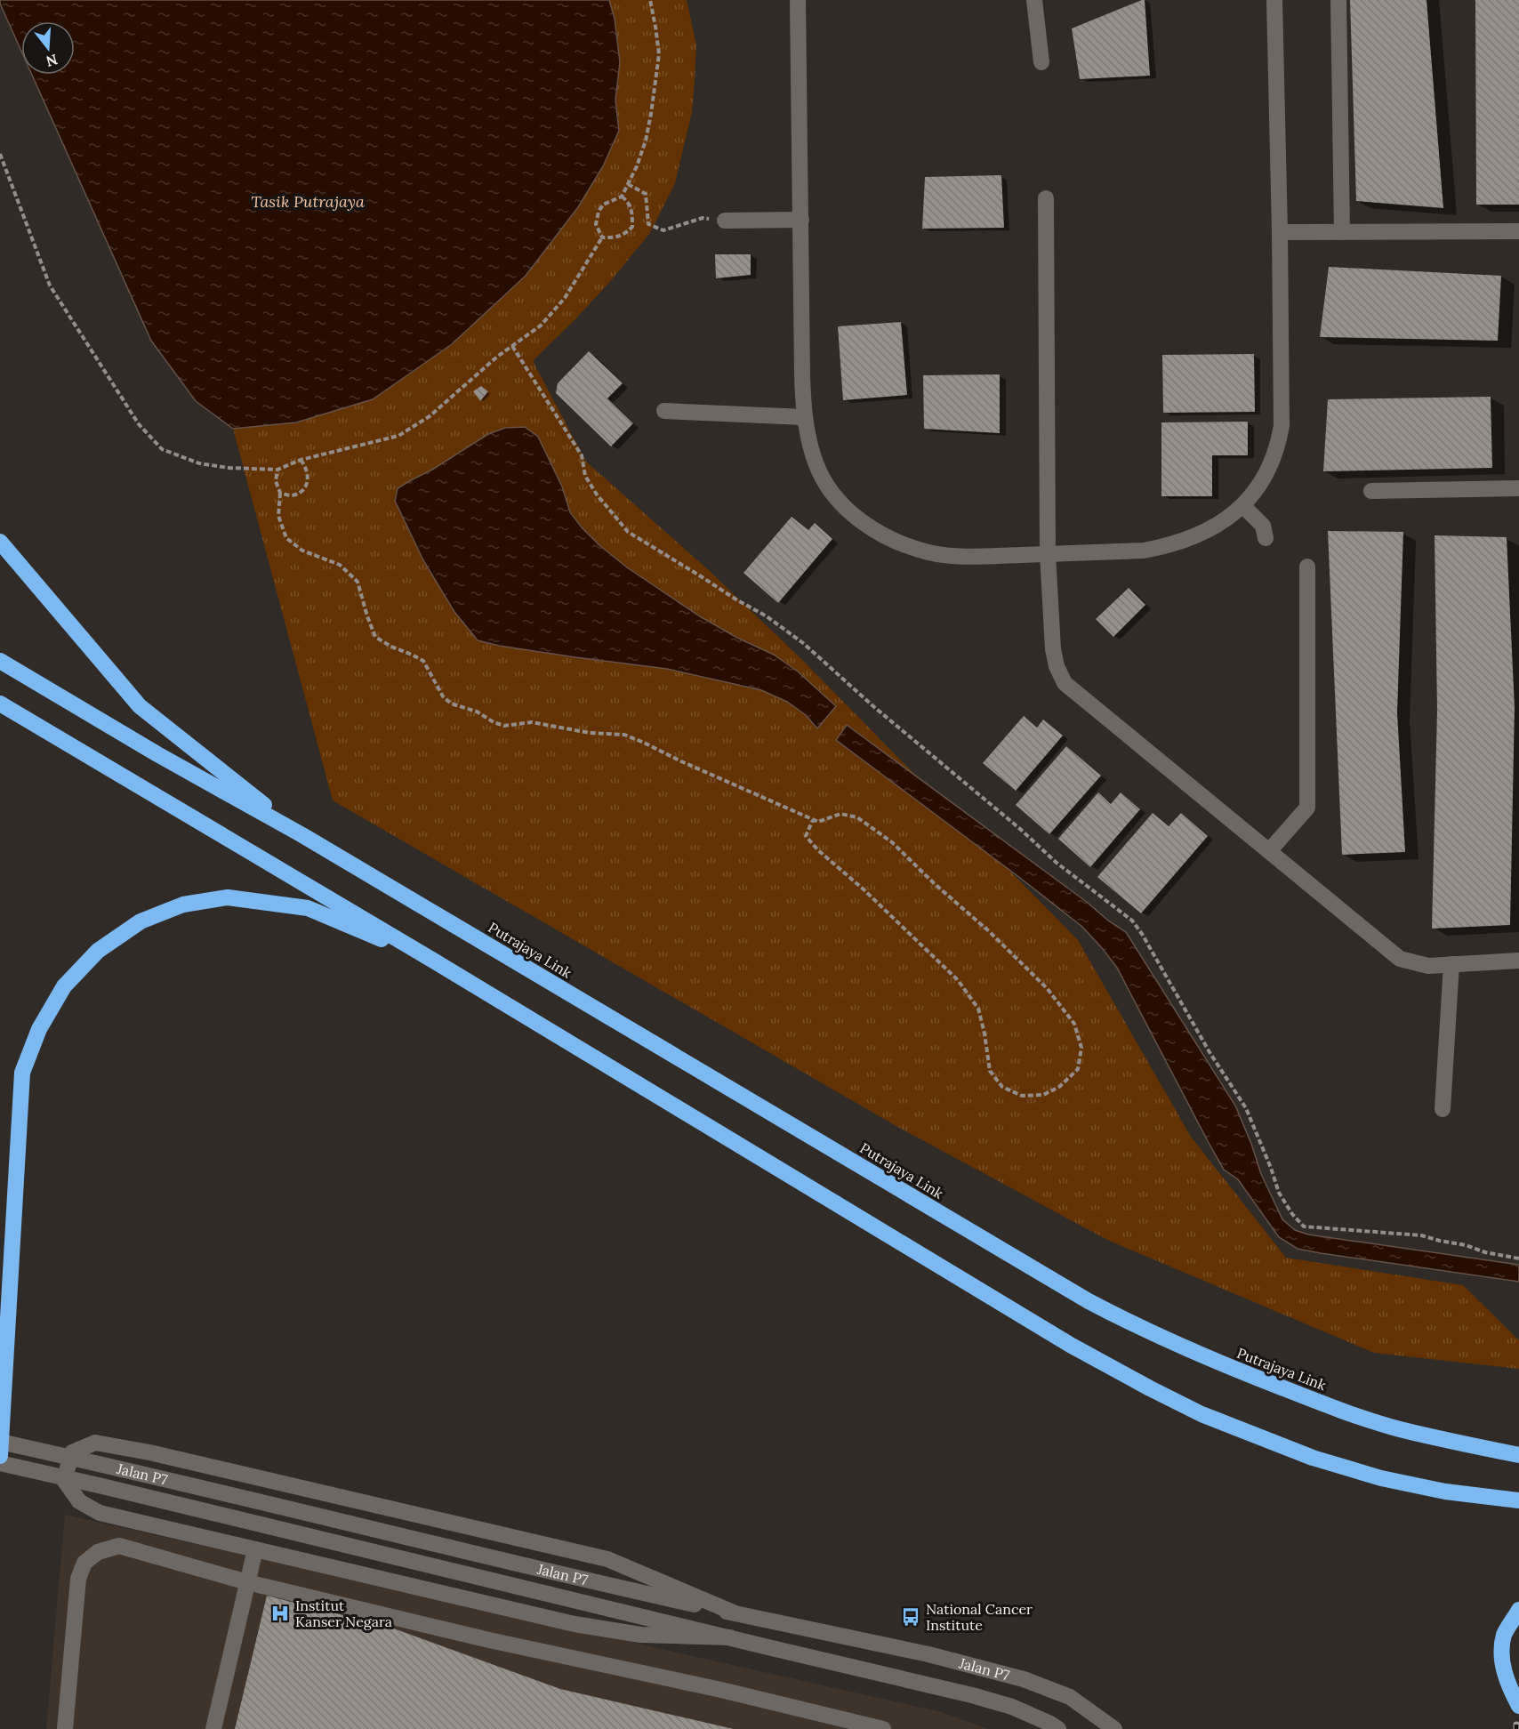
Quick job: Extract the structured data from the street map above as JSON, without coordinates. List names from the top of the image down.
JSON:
{
  "streets": {
    "highway": ["Putrajaya Link"],
    "street": ["Jalan P7"]
  },
  "water": ["Tasik Putrajaya"],
  "places": {
    "hospital": ["Institut Kanser Negara"],
    "bus stop": ["National Cancer Institute"]
  },
  "north": "bottom"
}
